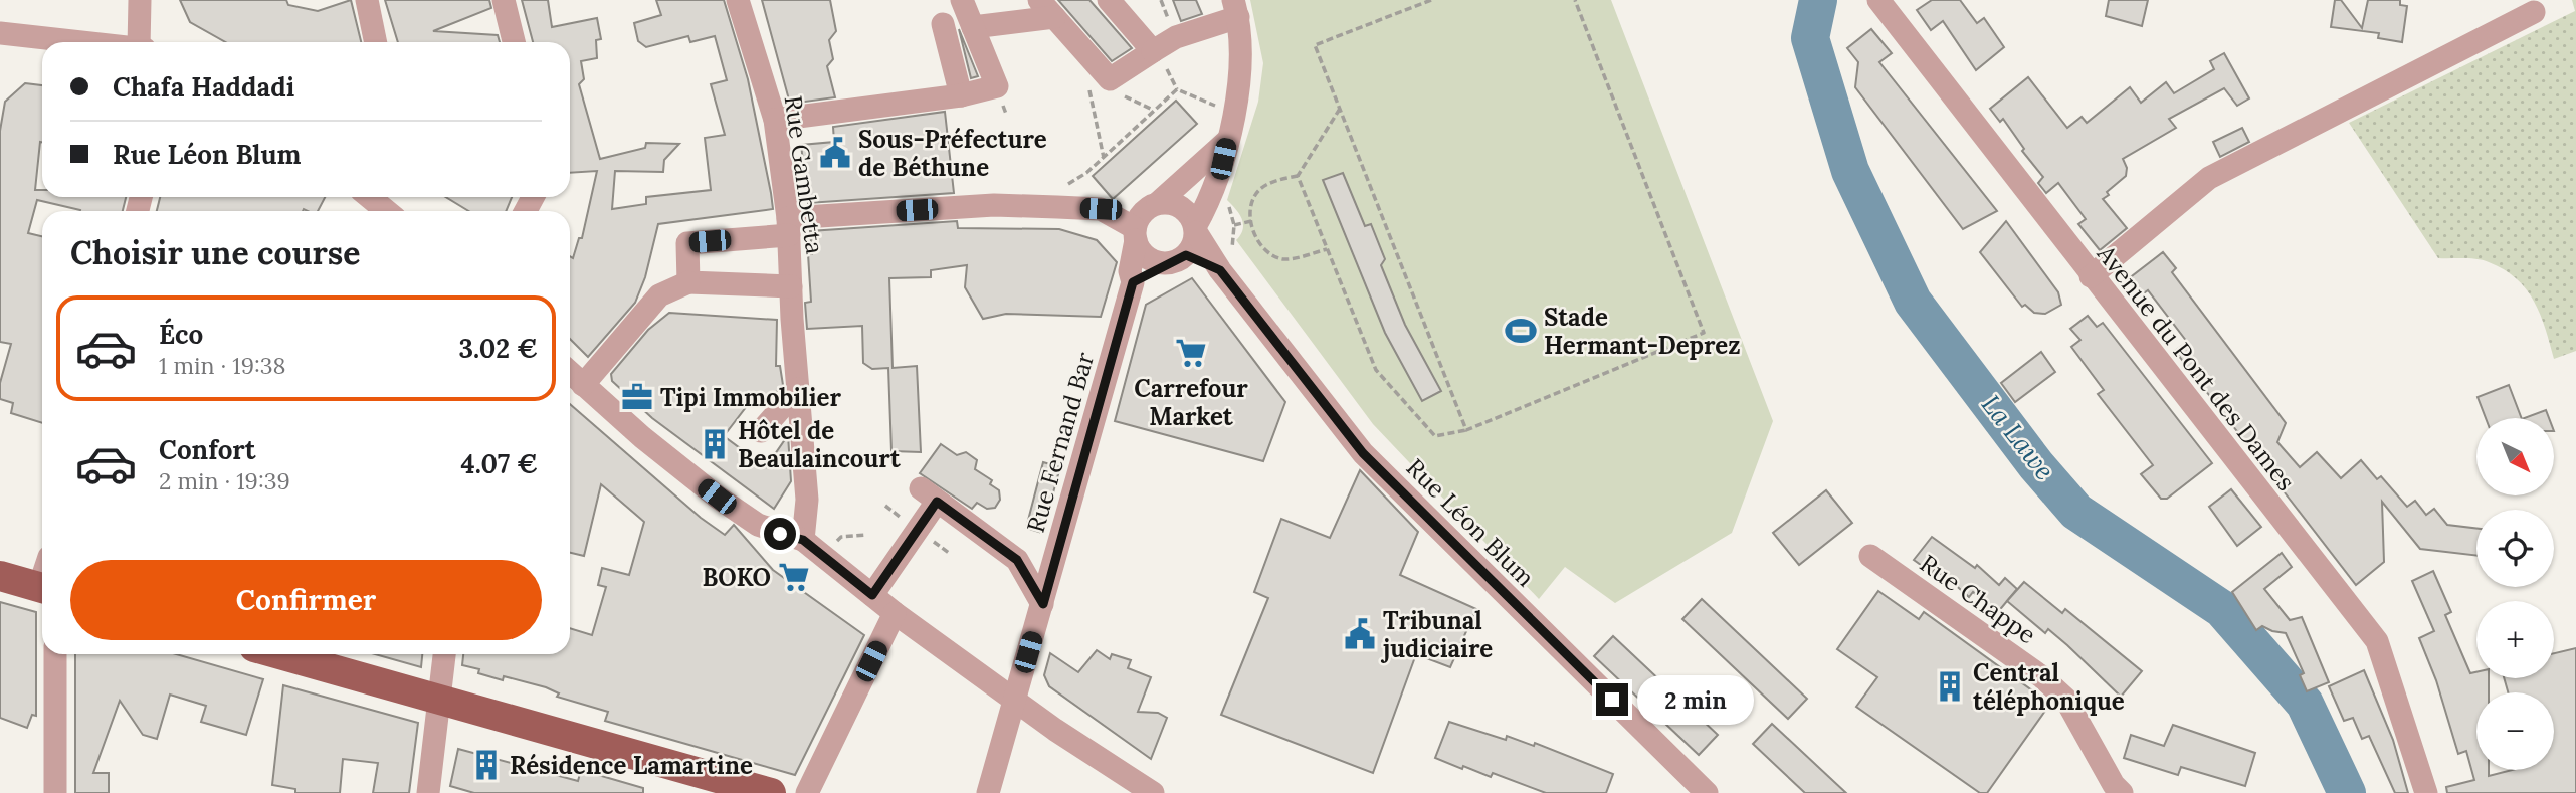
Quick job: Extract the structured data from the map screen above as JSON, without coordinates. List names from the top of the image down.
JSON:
{
  "streets": {
    "street": [
      "Rue Gambetta",
      "Avenue du Pont des Dames",
      "Rue Fernand Bar",
      "Rue Léon Blum",
      "Rue Chappe"
    ]
  },
  "crossings": [
    ["Rue Fernand Bar", "Rue Léon Blum"]
  ],
  "water": ["La Lawe"],
  "places": {
    "public building": ["Sous-Préfecture de Béthune", "Tribunal judiciaire"],
    "sports": ["Stade Hermant-Deprez"],
    "supermarket": ["Carrefour Market", "BOKO"],
    "office": ["Tipi Immobilier"],
    "building": ["Hôtel de Beaulaincourt", "Central téléphonique", "Résidence Lamartine"]
  },
  "north": "bottom right",
  "page": {
    "banner": ["Chafa Haddadi", "Rue Léon Blum"],
    "heading": "Choisir une course",
    "list": [
      {
        "name": "Éco",
        "note": "1 min · 19:38",
        "value": "3.02 €"
      },
      {
        "name": "Confort",
        "note": "2 min · 19:39",
        "value": "4.07 €"
      }
    ],
    "map_buttons": ["+", "−"],
    "buttons": "Confirmer",
    "bubble": "2 min"
  }
}
